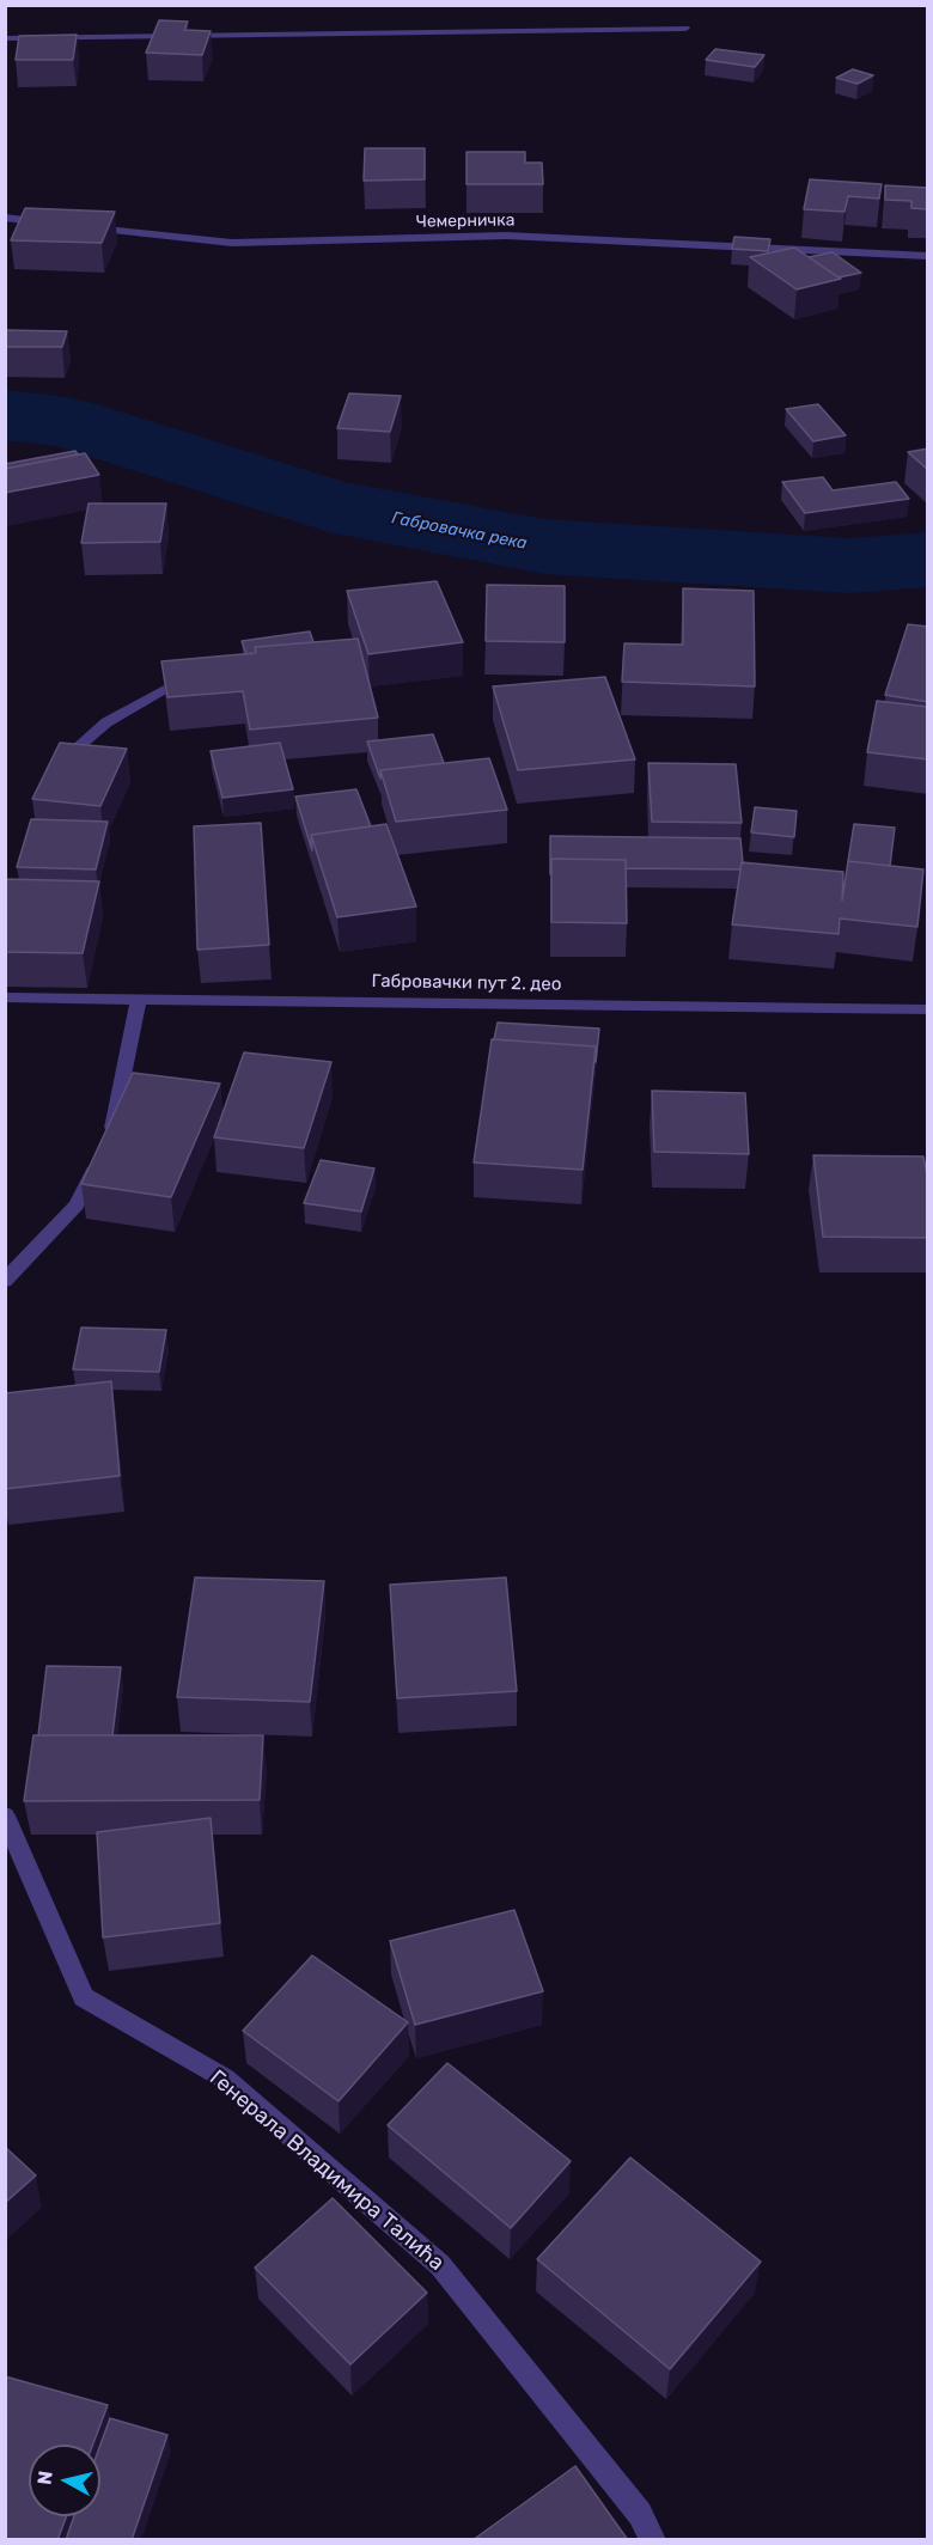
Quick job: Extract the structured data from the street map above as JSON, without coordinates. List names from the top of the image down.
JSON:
{
  "streets": {
    "street": ["Чемерничка", "Габровачки пут 2. део", "Генерала Владимира Талића"]
  },
  "water": ["Габровачка река"],
  "north": "left"
}
